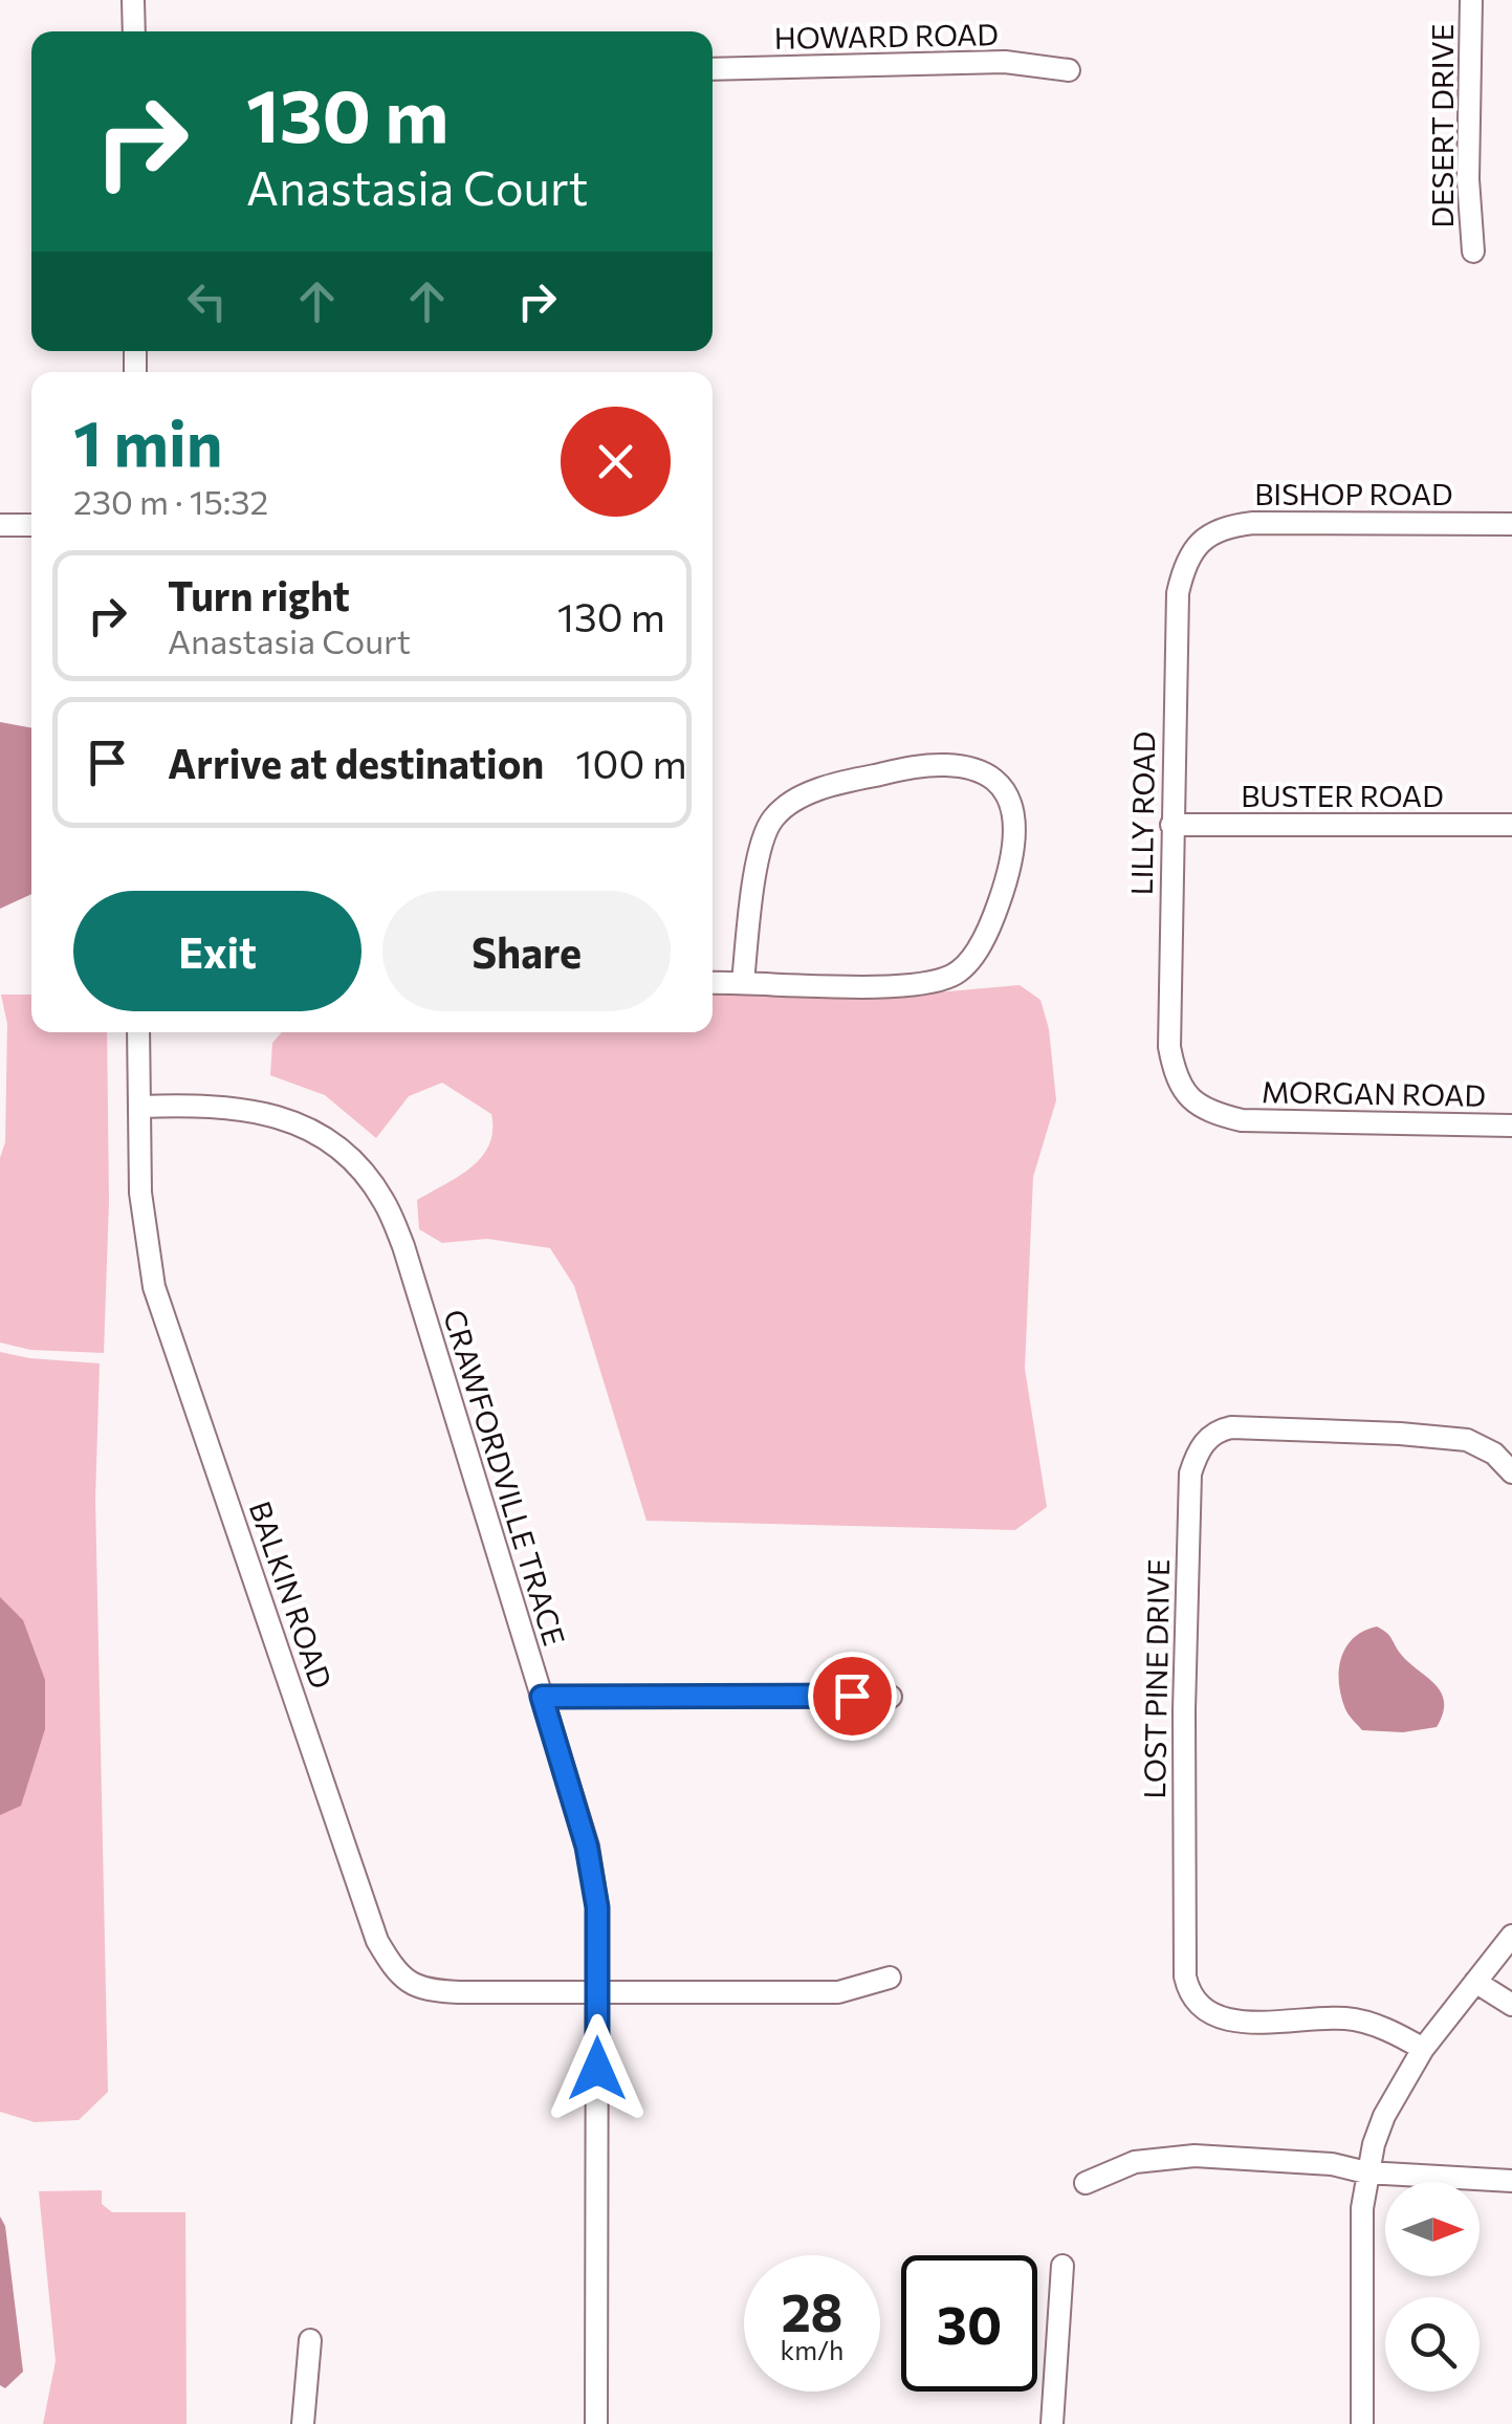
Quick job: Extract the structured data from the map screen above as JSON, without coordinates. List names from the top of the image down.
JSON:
{
  "streets": {
    "street": [
      "HOWARD ROAD",
      "DESERT DRIVE",
      "BISHOP ROAD",
      "BUSTER ROAD",
      "LILLY ROAD",
      "MORGAN ROAD",
      "CRAWFORDVILLE TRACE",
      "BALKIN ROAD",
      "LOST PINE DRIVE"
    ]
  },
  "crossings": [
    ["BISHOP ROAD", "LILLY ROAD"],
    ["BUSTER ROAD", "LILLY ROAD"],
    ["LILLY ROAD", "MORGAN ROAD"],
    ["CRAWFORDVILLE TRACE", "BALKIN ROAD"]
  ],
  "north": "right",
  "page": {
    "turn": ["130 m", "Anastasia Court"],
    "heading": ["1 min", "230 m · 15:32"],
    "list": [
      {
        "name": "Turn right",
        "note": "Anastasia Court",
        "value": "130 m"
      },
      {
        "name": "Arrive at destination",
        "value": "100 m"
      }
    ],
    "buttons": ["Exit", "Share"],
    "speed": "28 km/h",
    "limit": "30"
  }
}
